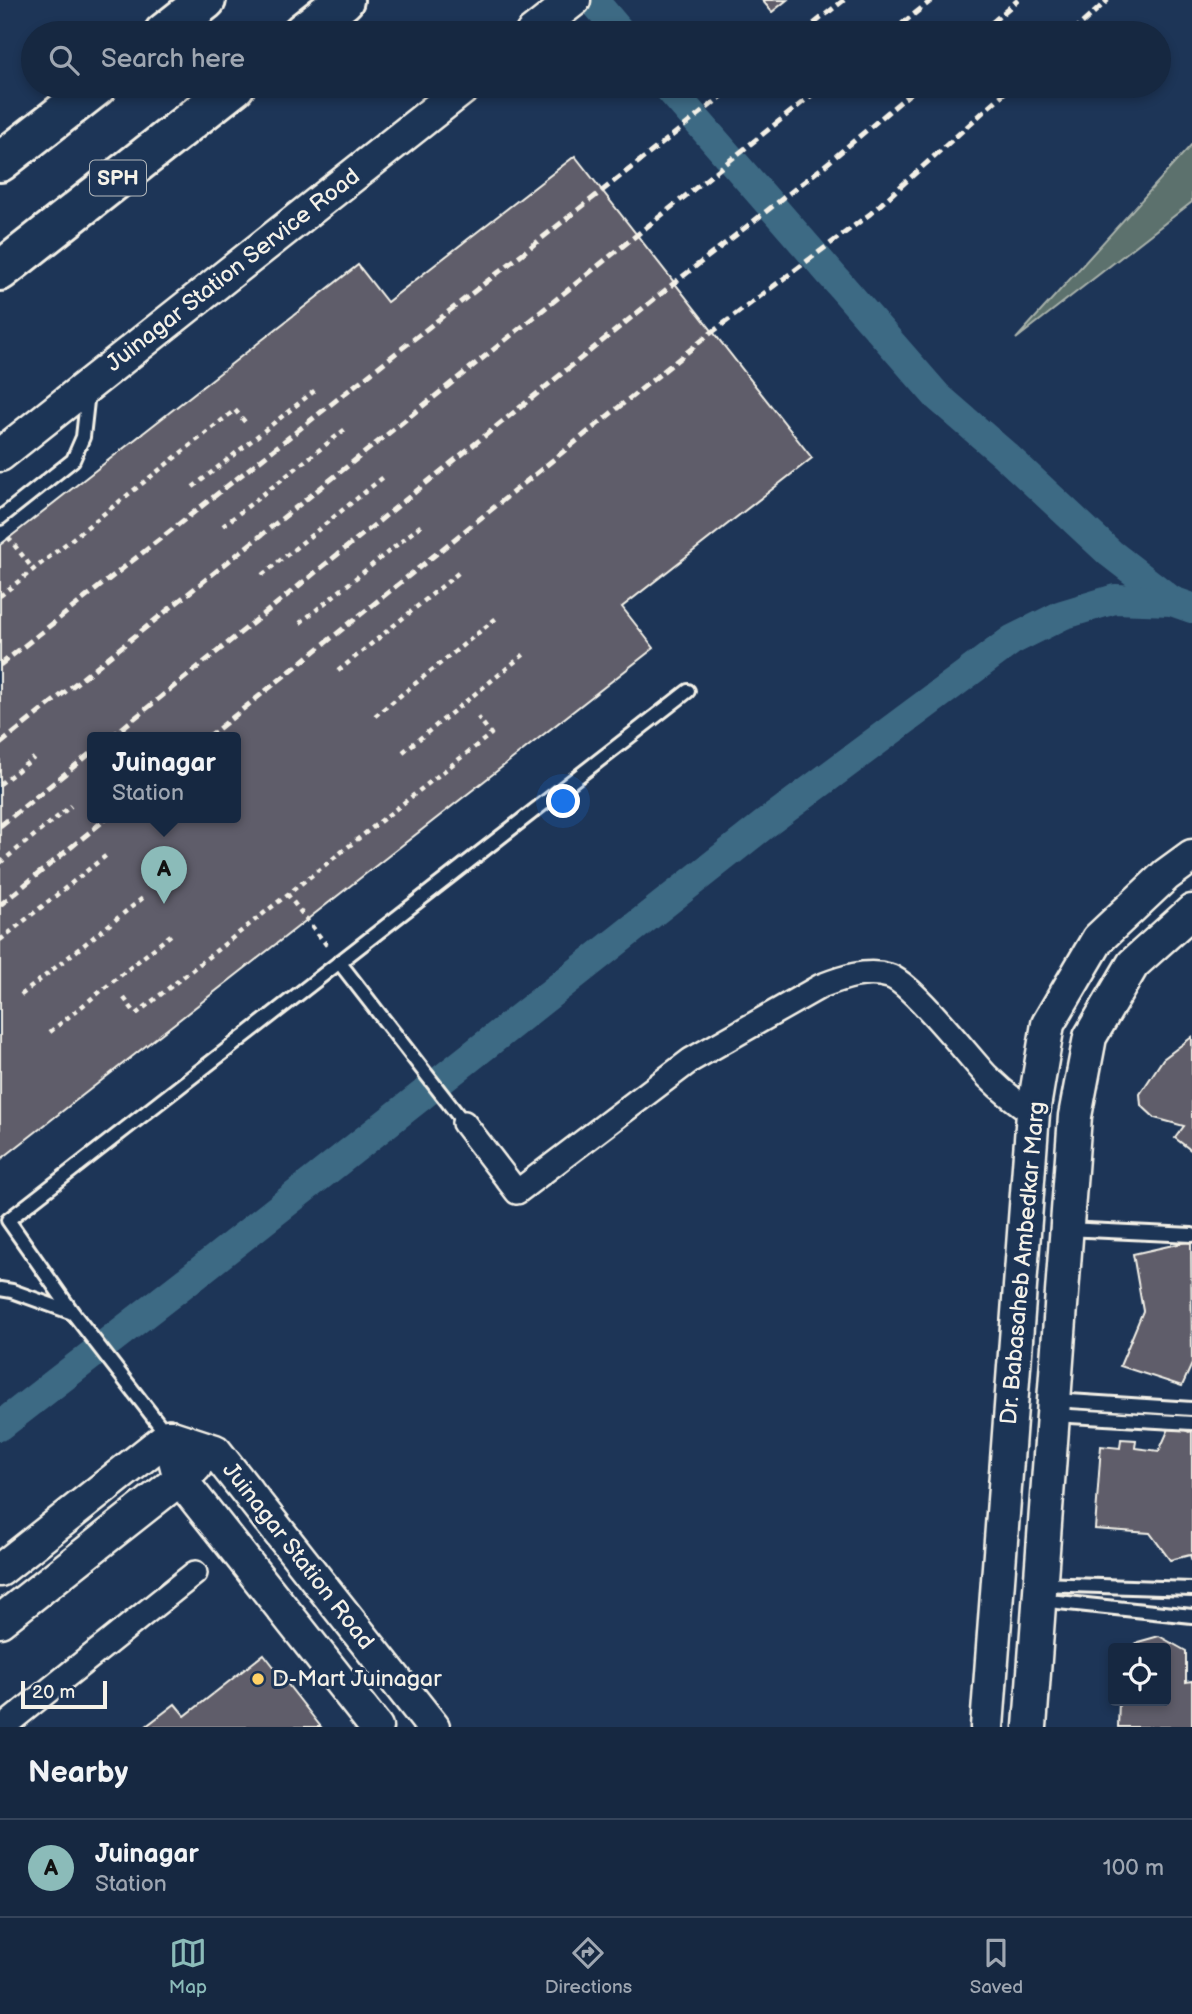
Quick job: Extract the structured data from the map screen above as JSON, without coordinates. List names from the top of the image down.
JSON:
{
  "streets": {
    "highway": ["SPH"],
    "street": ["Juinagar Station Service Road", "Dr. Babasaheb Ambedkar Marg", "Juinagar Station Road"]
  },
  "places": ["D-Mart Juinagar"],
  "scale_bar": "20 m",
  "page": {
    "search": "Search here",
    "popup": ["Juinagar", "Station"],
    "pins": "A",
    "scale": "20 m",
    "heading": "Nearby",
    "list": [
      {
        "mark": "A",
        "name": "Juinagar",
        "note": "Station",
        "value": "100 m"
      }
    ],
    "nav": ["Map", "Directions", "Saved"]
  }
}
